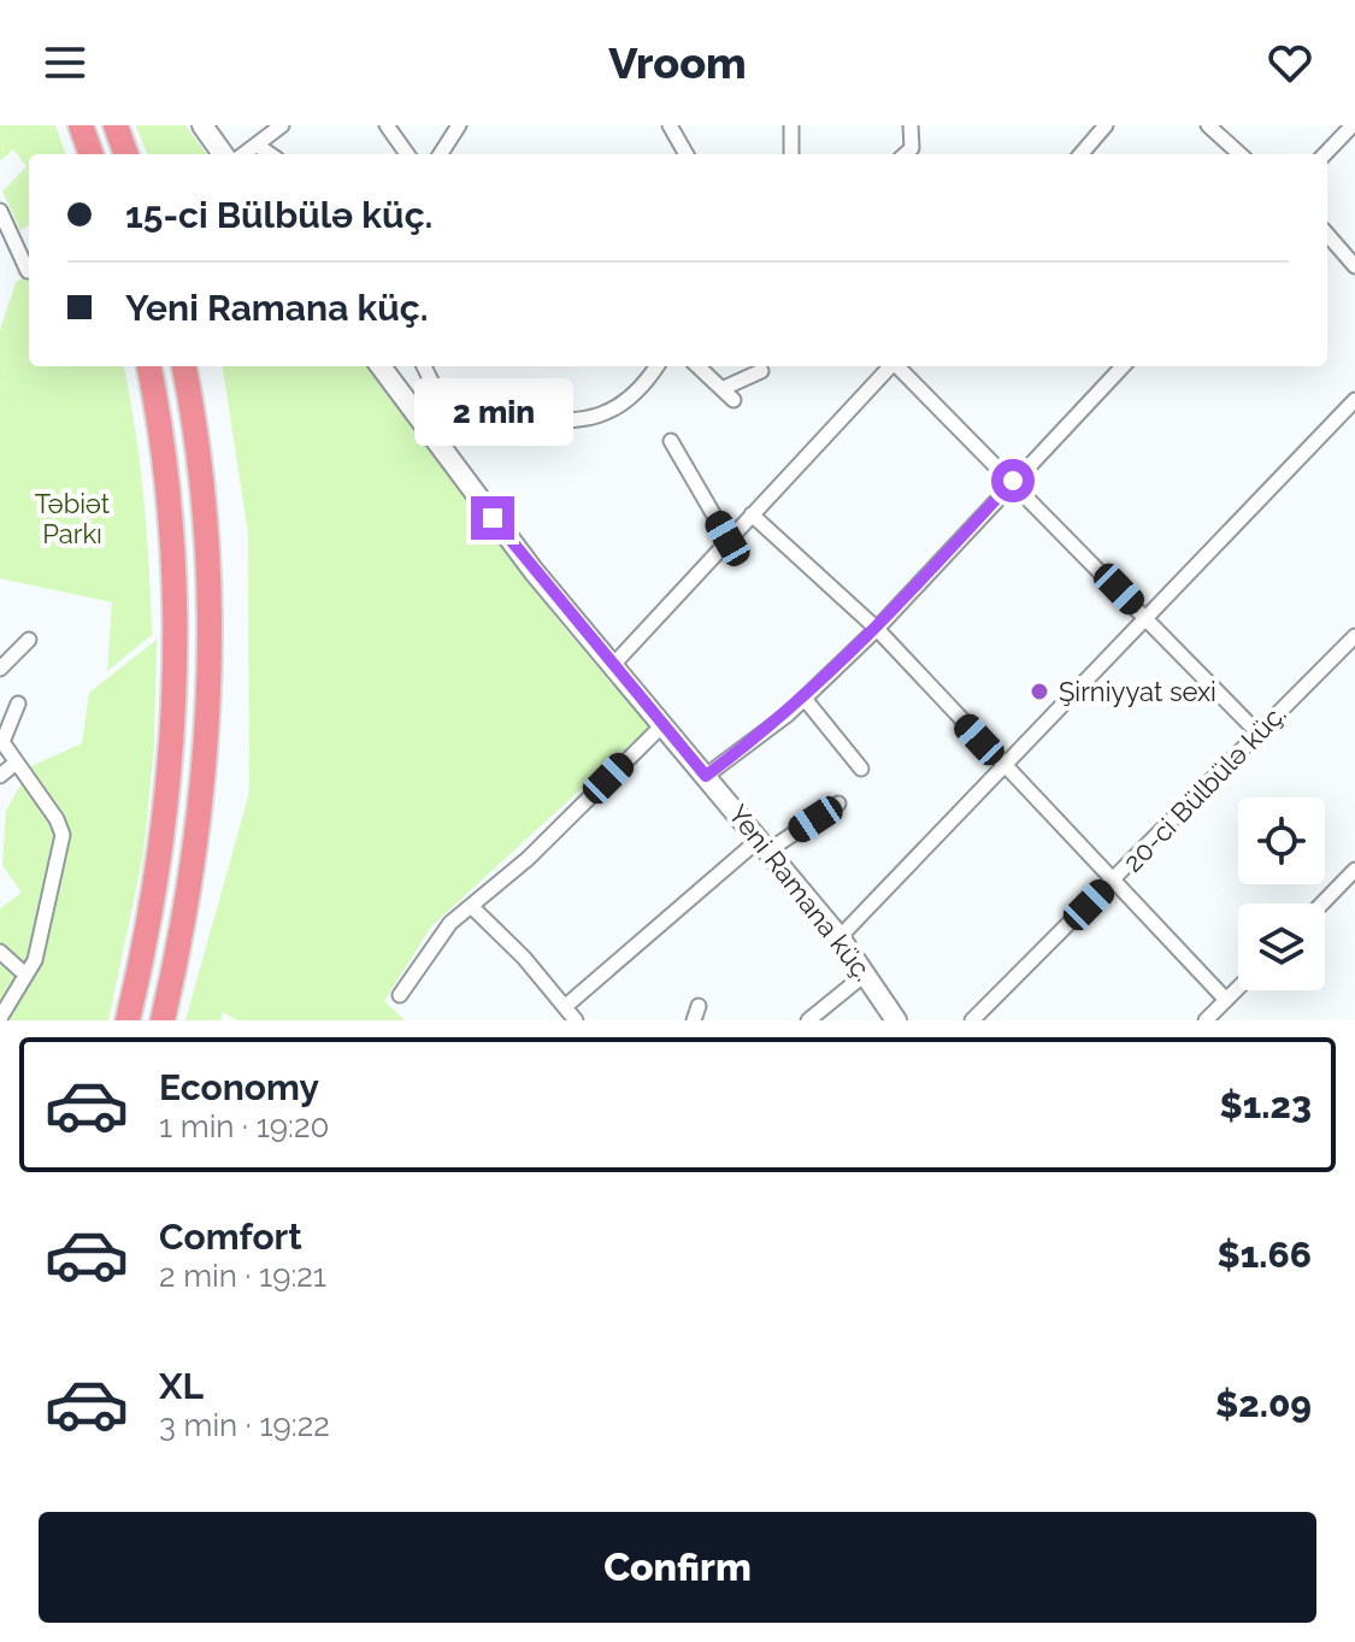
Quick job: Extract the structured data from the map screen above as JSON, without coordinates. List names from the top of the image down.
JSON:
{
  "streets": {
    "street": ["20-ci Bülbülə küç.", "Yeni Ramana küç."]
  },
  "parks": ["Təbiət Parkı"],
  "places": ["Şirniyyat sexi"],
  "page": {
    "header": "Vroom",
    "banner": ["15-ci Bülbülə küç.", "Yeni Ramana küç."],
    "bubble": "2 min",
    "list": [
      {
        "name": "Economy",
        "note": "1 min · 19:20",
        "value": "$1.23"
      },
      {
        "name": "Comfort",
        "note": "2 min · 19:21",
        "value": "$1.66"
      },
      {
        "name": "XL",
        "note": "3 min · 19:22",
        "value": "$2.09"
      }
    ],
    "buttons": "Confirm"
  }
}
